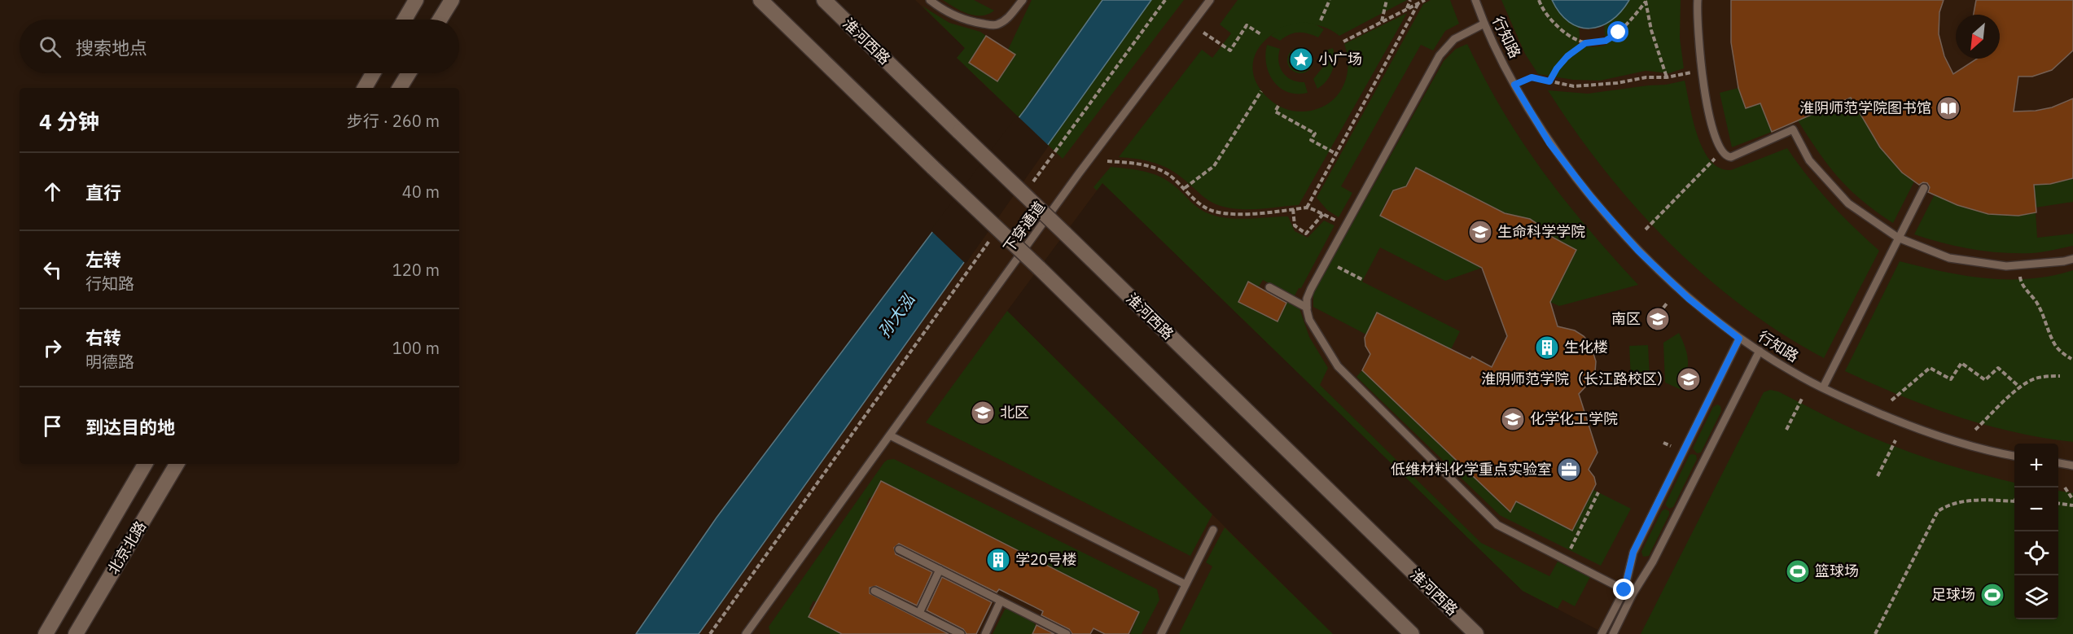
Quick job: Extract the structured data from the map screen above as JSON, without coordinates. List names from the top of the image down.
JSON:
{
  "streets": {
    "main road": ["淮河西路", "北京北路"],
    "lane": ["行知路", "下穿通道"]
  },
  "water": ["孙大泓"],
  "places": {
    "place": ["小广场"],
    "library": ["淮阴师范学院图书馆"],
    "school or university": [
      "生命科学学院",
      "南区",
      "淮阴师范学院（长江路校区）",
      "北区",
      "化学化工学院"
    ],
    "building": ["生化楼", "学20号楼"],
    "office": ["低维材料化学重点实验室"],
    "sports": ["篮球场", "足球场"]
  },
  "north": "bottom left",
  "page": {
    "search": "搜索地点",
    "heading": ["4 分钟", "步行 · 260 m"],
    "list": [
      ["直行", "40 m"],
      ["左转", "行知路", "120 m"],
      ["右转", "明德路", "100 m"],
      "到达目的地"
    ],
    "map_buttons": ["+", "−"]
  }
}
